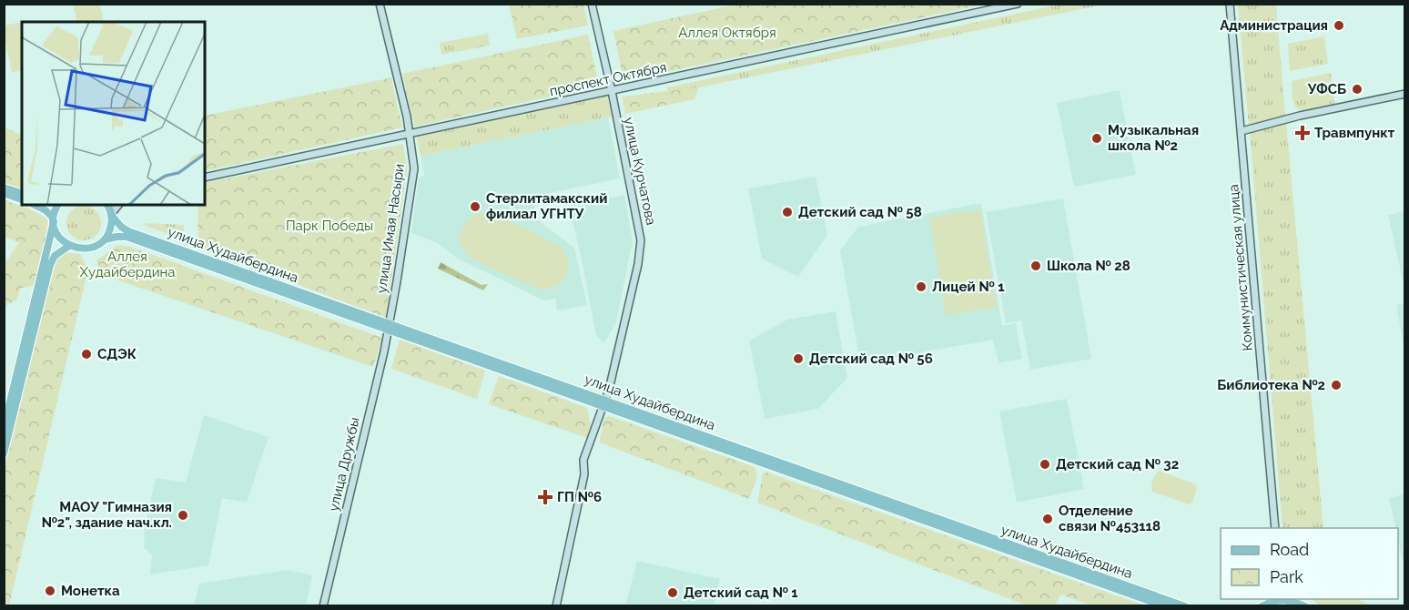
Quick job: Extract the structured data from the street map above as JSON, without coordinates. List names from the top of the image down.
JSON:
{
  "streets": {
    "main road": [
      "проспект Октября",
      "улица Курчатова",
      "улица Имая Насыри",
      "улица Худайбердина",
      "Коммунистическая улица",
      "улица Дружбы"
    ]
  },
  "crossings": [
    ["проспект Октября", "улица Курчатова"],
    ["проспект Октября", "улица Имая Насыри"],
    ["улица Курчатова", "улица Худайбердина"],
    ["улица Имая Насыри", "улица Худайбердина"],
    ["улица Имая Насыри", "улица Дружбы"],
    ["улица Худайбердина", "улица Дружбы"]
  ],
  "parks": ["Аллея Октября", "Парк Победы", "Аллея Худайбердина"],
  "places": {
    "other": [
      "Администрация",
      "УФСБ",
      "Музыкальная школа №2",
      "Стерлитамакский филиал УГНТУ",
      "Детский сад № 58",
      "Школа № 28",
      "Лицей № 1",
      "СДЭК",
      "Детский сад № 56",
      "Библиотека №2",
      "Детский сад № 32",
      "МАОУ \"Гимназия №2\", здание нач.кл.",
      "Отделение связи №453118",
      "Монетка",
      "Детский сад № 1"
    ],
    "health": ["Травмпункт", "ГП №6"]
  },
  "legend": ["Road", "Park"]
}
